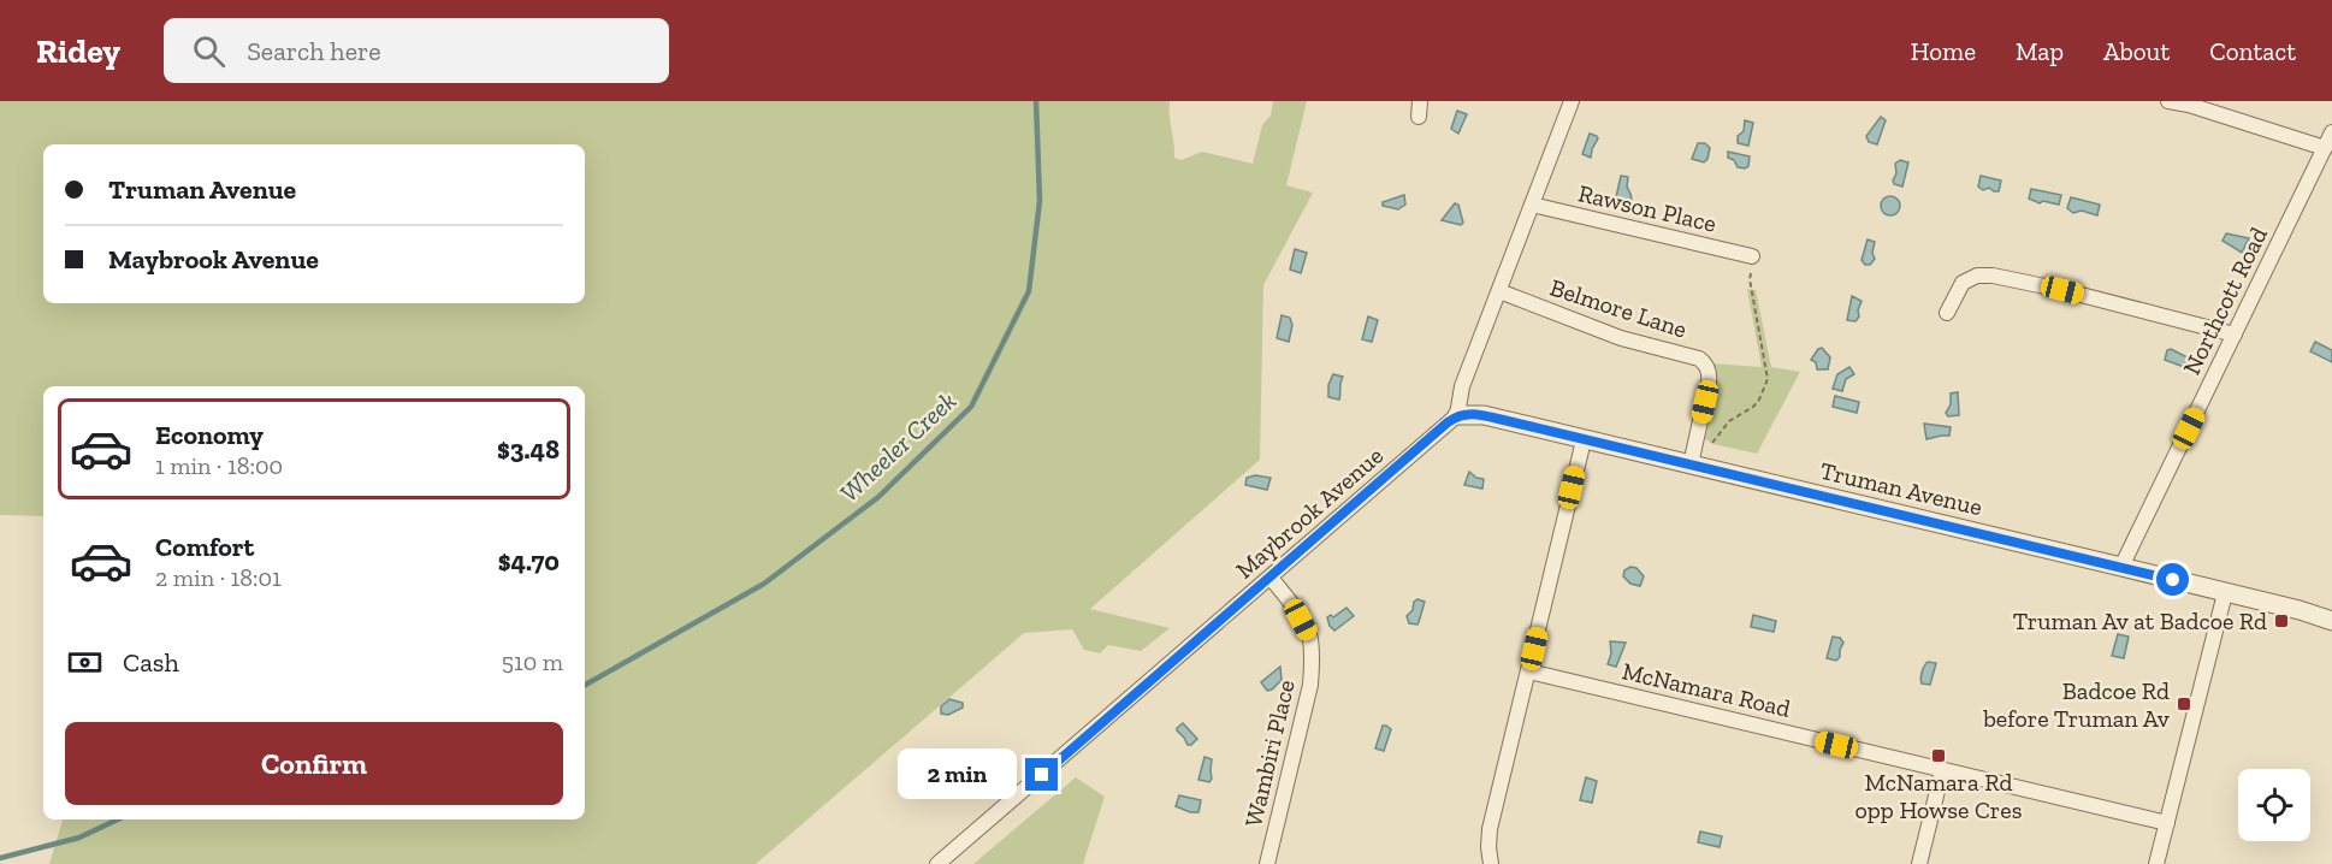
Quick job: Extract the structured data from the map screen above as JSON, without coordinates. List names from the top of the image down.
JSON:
{
  "streets": {
    "street": [
      "Rawson Place",
      "Northcott Road",
      "Belmore Lane",
      "Truman Avenue",
      "Maybrook Avenue",
      "McNamara Road",
      "Wambiri Place"
    ]
  },
  "crossings": [
    ["Northcott Road", "Truman Avenue"],
    ["Belmore Lane", "Truman Avenue"],
    ["Truman Avenue", "Maybrook Avenue"],
    ["Maybrook Avenue", "Wambiri Place"]
  ],
  "water": ["Wheeler Creek"],
  "places": {
    "transit": ["Truman Av at Badcoe Rd", "Badcoe Rd before Truman Av", "McNamara Rd opp Howse Cres"]
  },
  "page": {
    "header": "Ridey",
    "search": "Search here",
    "nav": [
      "Home",
      "Map",
      "About",
      "Contact"
    ],
    "banner": ["Truman Avenue", "Maybrook Avenue"],
    "list": [
      {
        "name": "Economy",
        "note": "1 min · 18:00",
        "value": "$3.48"
      },
      {
        "name": "Comfort",
        "note": "2 min · 18:01",
        "value": "$4.70"
      }
    ],
    "pay": ["Cash", "510 m"],
    "buttons": "Confirm",
    "bubble": "2 min"
  }
}
